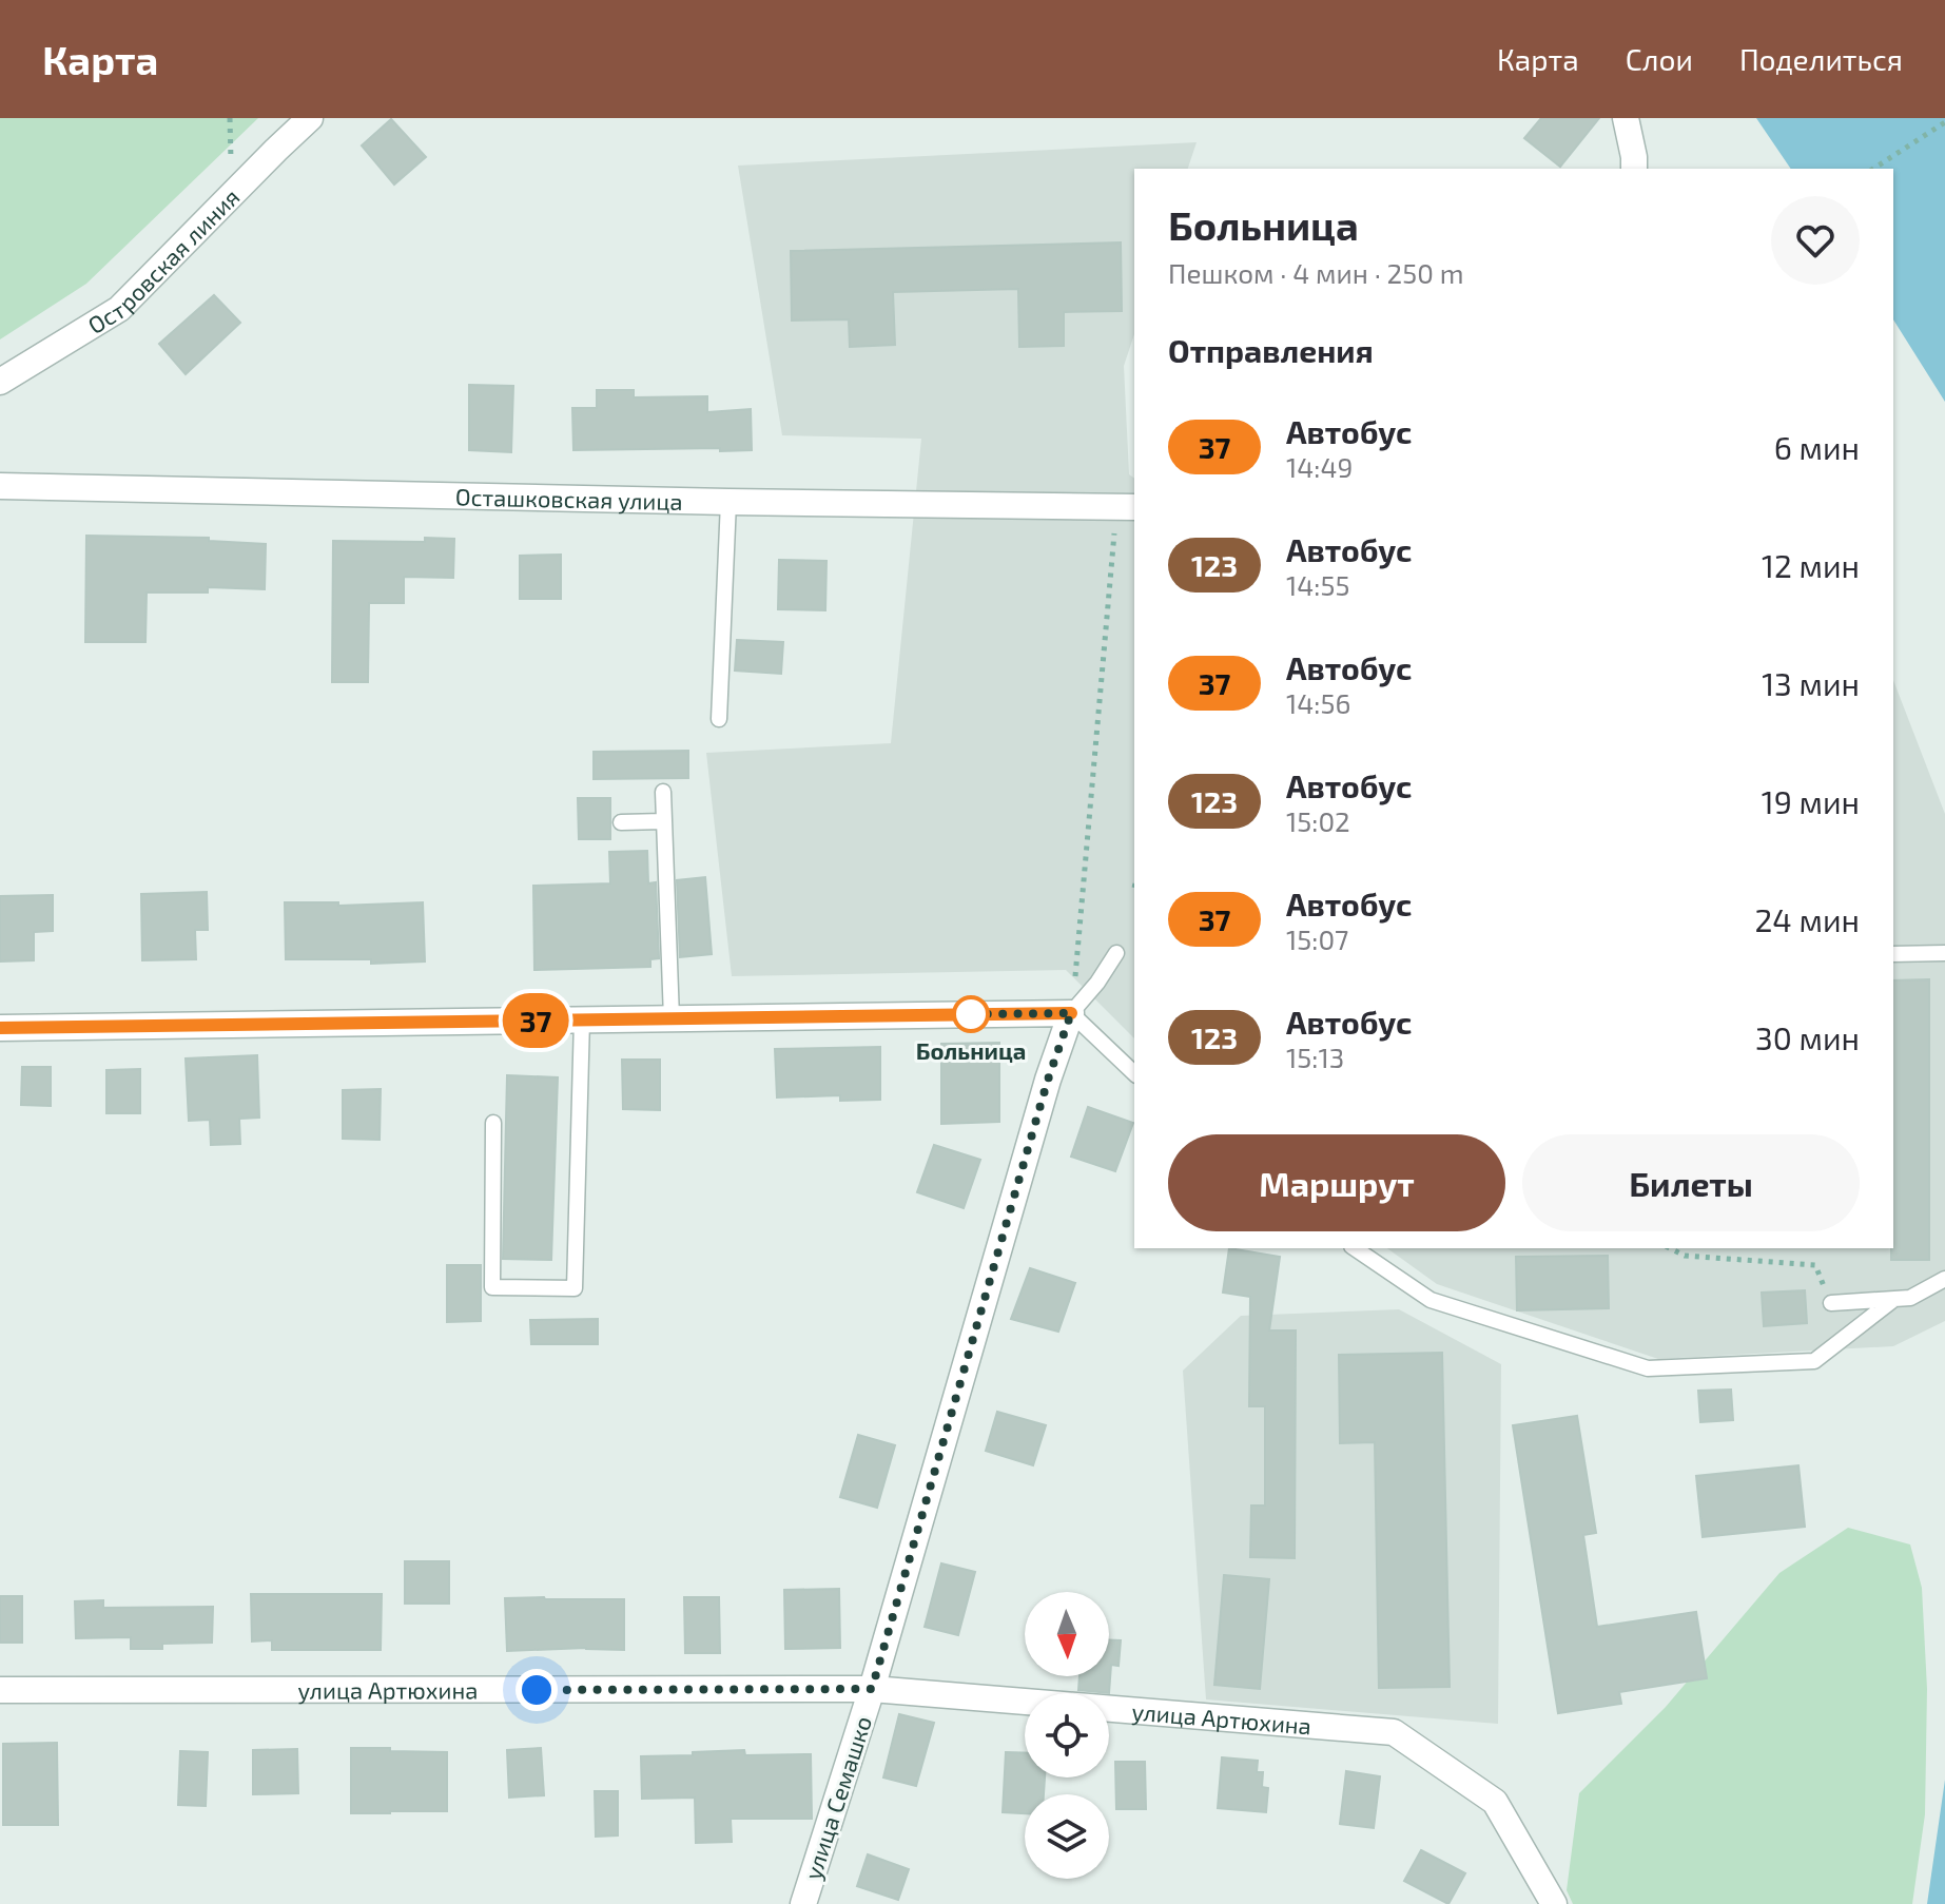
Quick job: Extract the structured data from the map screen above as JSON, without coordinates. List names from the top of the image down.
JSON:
{
  "streets": {
    "street": [
      "Островская линия",
      "Осташковская улица",
      "улица Артюхина",
      "улица Семашко"
    ]
  },
  "crossings": [
    ["улица Артюхина", "улица Семашко"]
  ],
  "places": ["Больница"],
  "lines": ["bus line 37"],
  "north": "bottom",
  "page": {
    "header": "Карта",
    "nav": ["Карта", "Слои", "Поделиться"],
    "on_map": "37",
    "heading": [
      ["Больница", "Пешком · 4 мин · 250 m"],
      "Отправления"
    ],
    "list": [
      {
        "mark": "37",
        "name": "Автобус",
        "note": "14:49",
        "value": "6 мин"
      },
      {
        "mark": "123",
        "name": "Автобус",
        "note": "14:55",
        "value": "12 мин"
      },
      {
        "mark": "37",
        "name": "Автобус",
        "note": "14:56",
        "value": "13 мин"
      },
      {
        "mark": "123",
        "name": "Автобус",
        "note": "15:02",
        "value": "19 мин"
      },
      {
        "mark": "37",
        "name": "Автобус",
        "note": "15:07",
        "value": "24 мин"
      },
      {
        "mark": "123",
        "name": "Автобус",
        "note": "15:13",
        "value": "30 мин"
      }
    ],
    "buttons": ["Маршрут", "Билеты"]
  }
}
